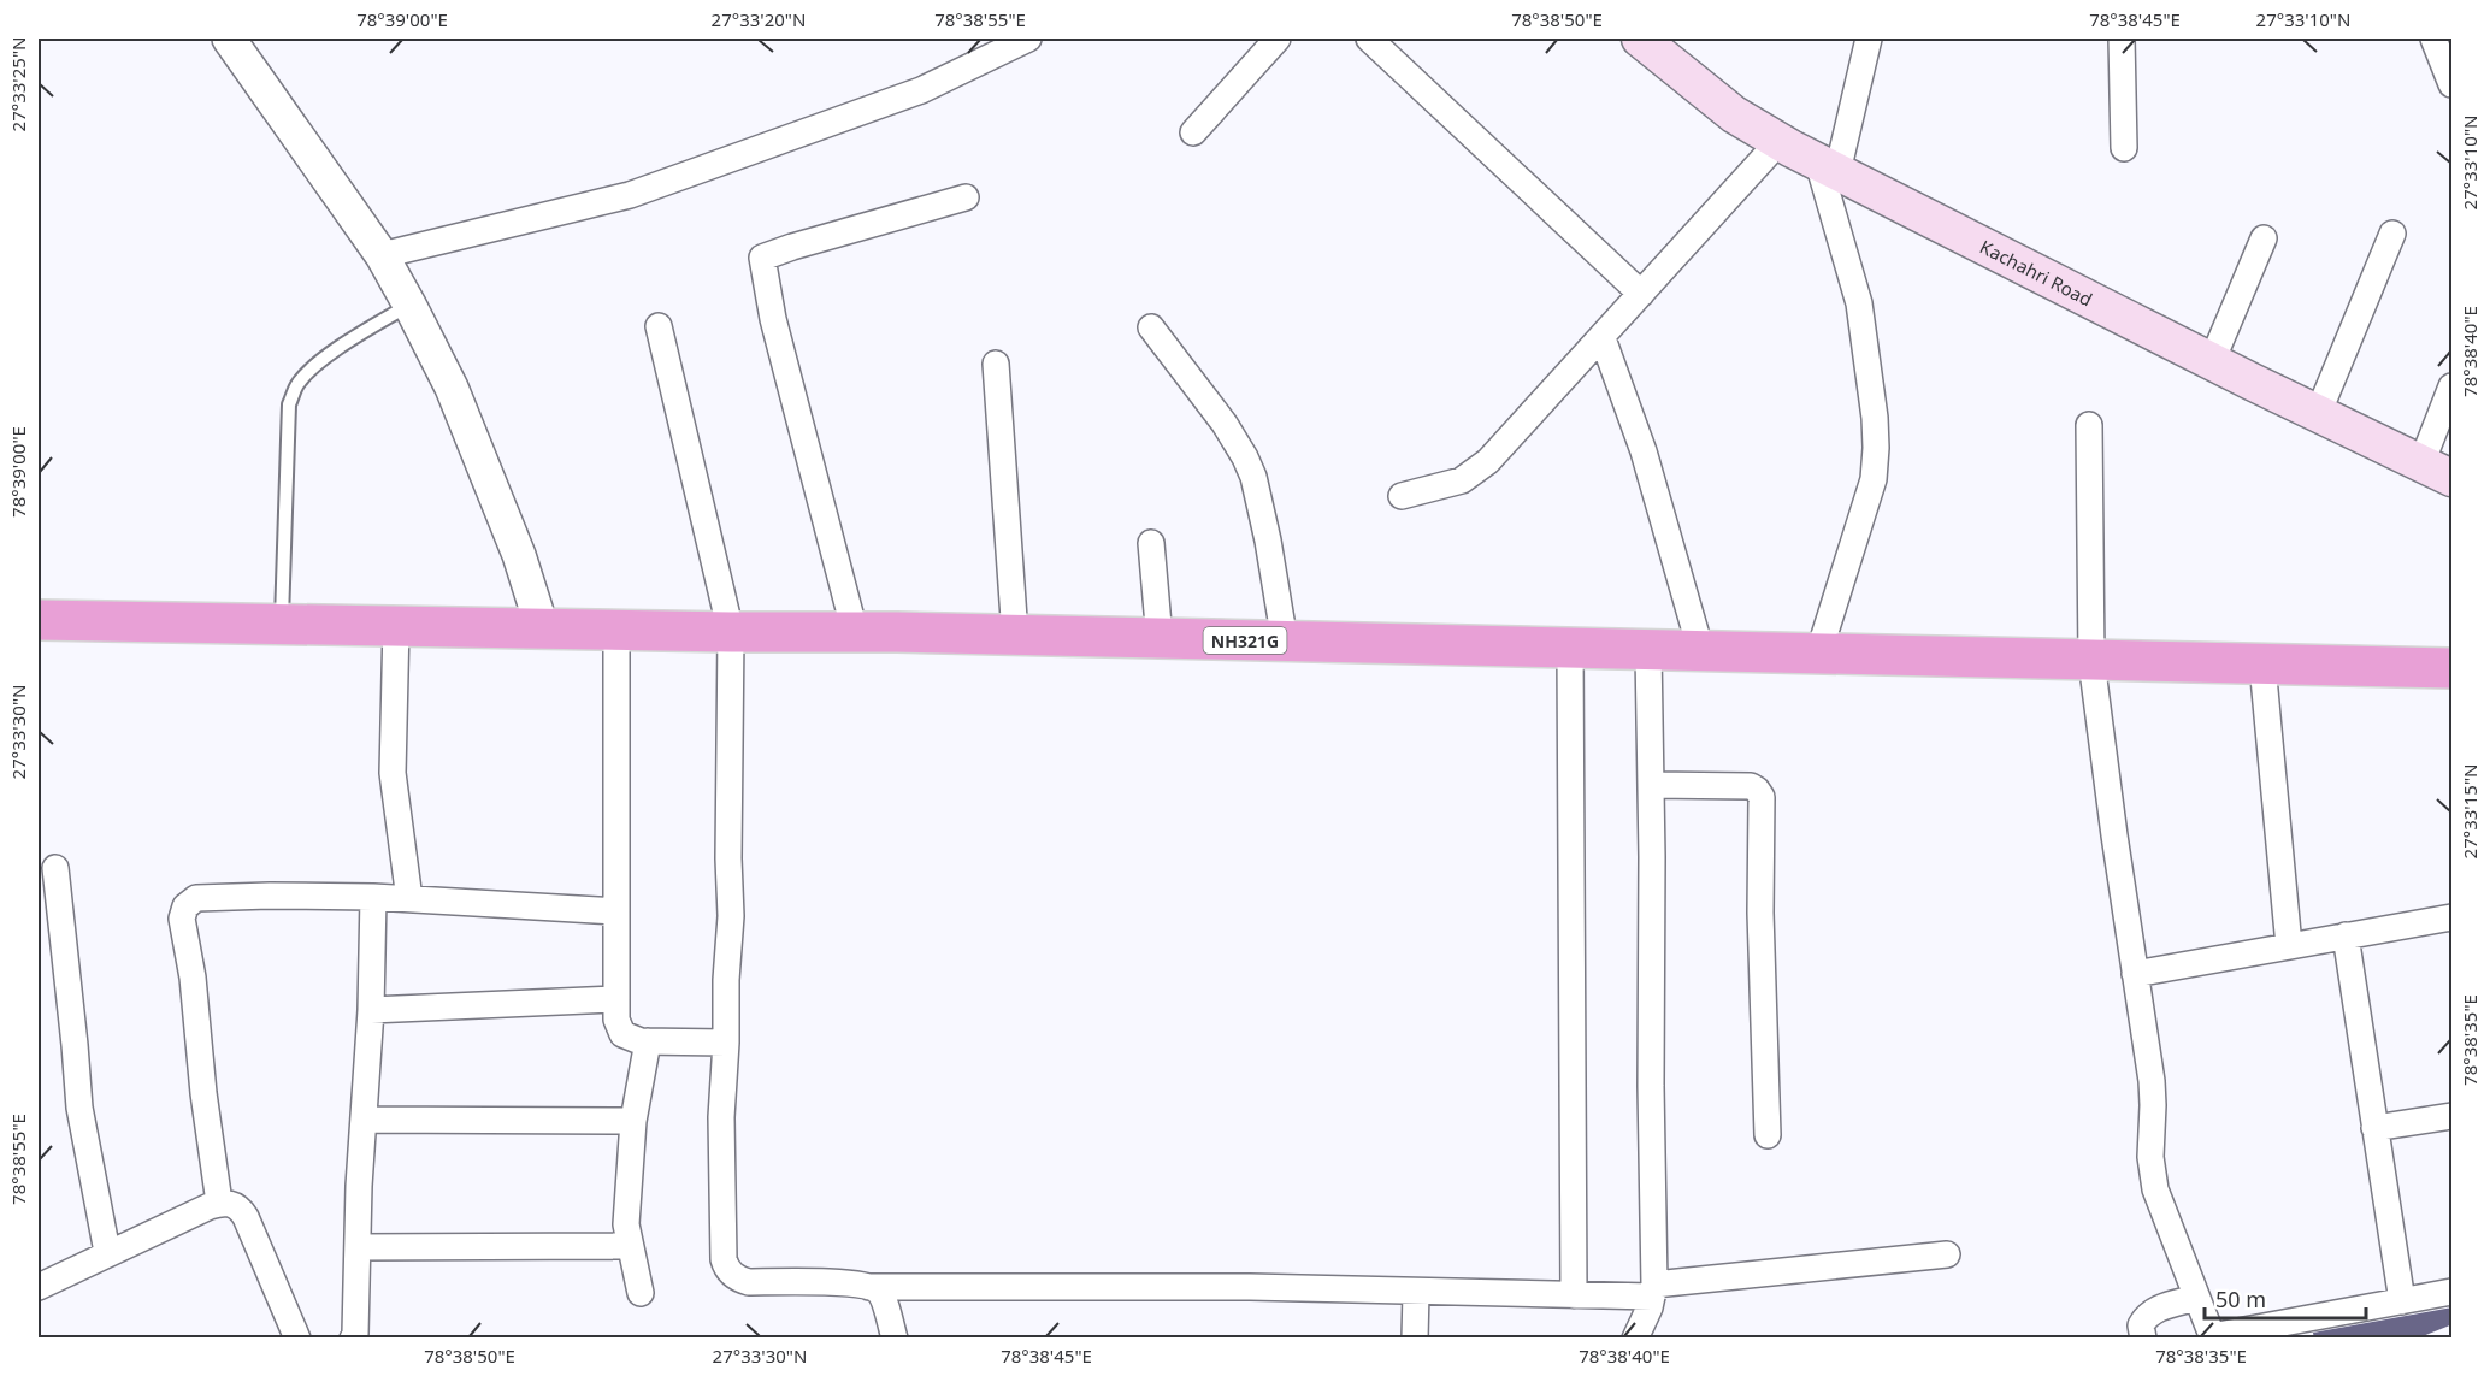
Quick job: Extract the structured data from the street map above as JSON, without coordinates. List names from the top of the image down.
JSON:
{
  "streets": {
    "highway": ["NH321G"],
    "main road": ["Kachahri Road"]
  },
  "scale_bar": "50 m",
  "coordinates": [
    "78°39'00\"E",
    "27°33'20\"N",
    "78°38'55\"E",
    "78°38'50\"E",
    "78°38'45\"E",
    "27°33'10\"N",
    "27°33'25\"N",
    "78°38'40\"E",
    "27°33'30\"N",
    "27°33'15\"N",
    "78°38'35\"E"
  ]
}
